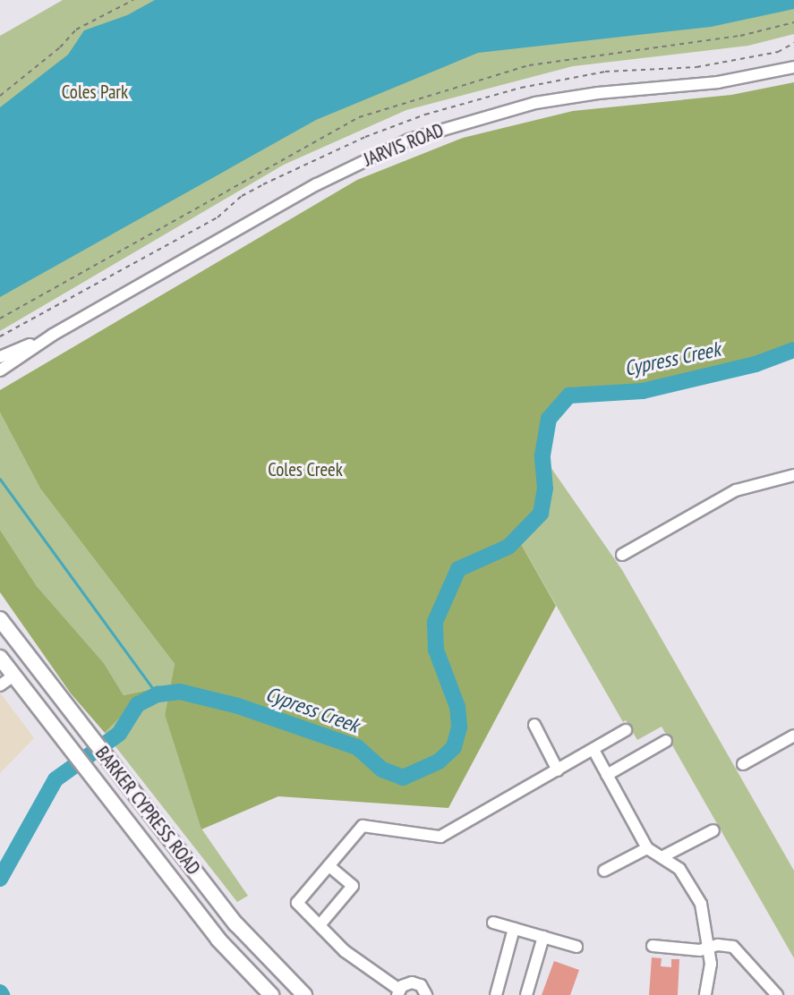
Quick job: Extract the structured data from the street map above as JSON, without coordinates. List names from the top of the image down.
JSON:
{
  "streets": {
    "main road": ["BARKER CYPRESS ROAD"],
    "street": ["JARVIS ROAD"]
  },
  "water": ["Cypress Creek"],
  "parks": ["Coles Park", "Coles Creek"]
}
